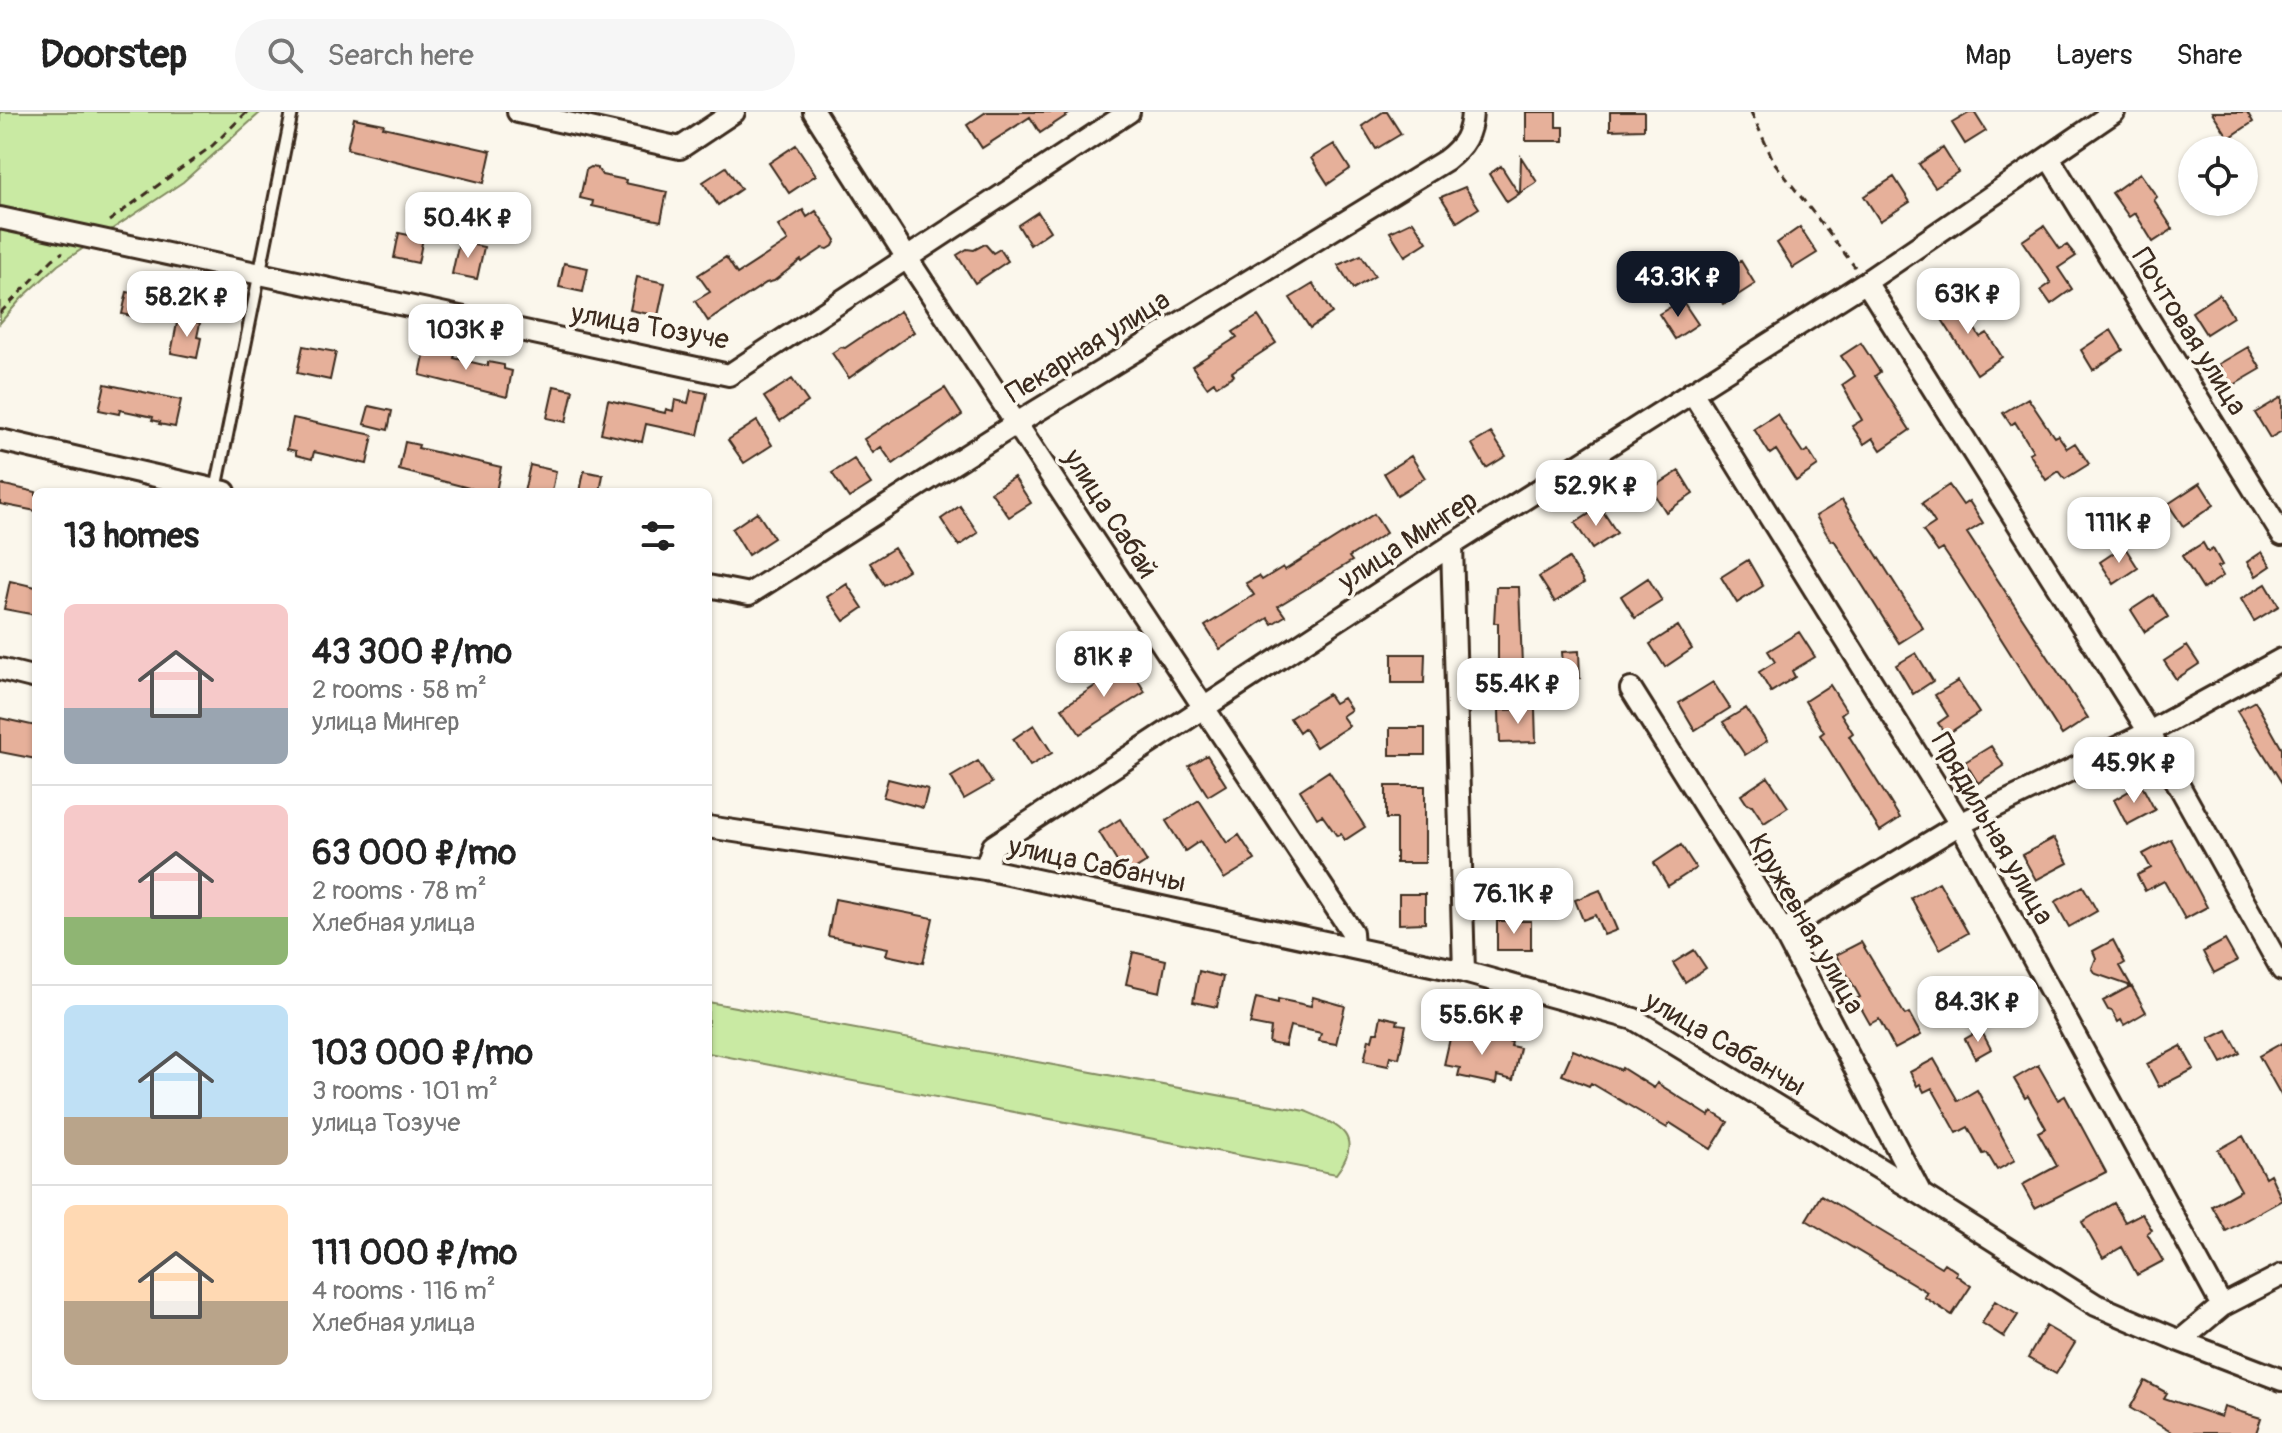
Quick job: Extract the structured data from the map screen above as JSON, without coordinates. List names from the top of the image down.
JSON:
{
  "streets": {
    "street": [
      "улица Тозуче",
      "Почтовая улица",
      "Пекарная улица",
      "улица Сабай",
      "улица Мингер",
      "Прядильная улица",
      "улица Сабанчы",
      "Кружевная улица"
    ]
  },
  "crossings": [
    ["улица Тозуче", "улица Сабай"],
    ["Почтовая улица", "улица Мингер"],
    ["Пекарная улица", "улица Сабай"],
    ["улица Сабай", "улица Мингер"],
    ["улица Сабай", "улица Сабанчы"],
    ["улица Мингер", "Прядильная улица"],
    ["улица Мингер", "улица Сабанчы"],
    ["улица Сабанчы", "Кружевная улица"]
  ],
  "page": {
    "header": "Doorstep",
    "search": "Search here",
    "nav": ["Map", "Layers", "Share"],
    "price": [
      "50.4K ₽",
      "43.3K ₽",
      "63K ₽",
      "58.2K ₽",
      "103K ₽",
      "52.9K ₽",
      "111K ₽",
      "81K ₽",
      "55.4K ₽",
      "45.9K ₽",
      "76.1K ₽",
      "84.3K ₽",
      "55.6K ₽"
    ],
    "heading": "13 homes",
    "list": [
      {
        "name": "43 300 ₽/mo",
        "note": "2 rooms · 58 m² · улица Мингер"
      },
      {
        "name": "63 000 ₽/mo",
        "note": "2 rooms · 78 m² · Хлебная улица"
      },
      {
        "name": "103 000 ₽/mo",
        "note": "3 rooms · 101 m² · улица Тозуче"
      },
      {
        "name": "111 000 ₽/mo",
        "note": "4 rooms · 116 m² · Хлебная улица"
      }
    ]
  }
}
